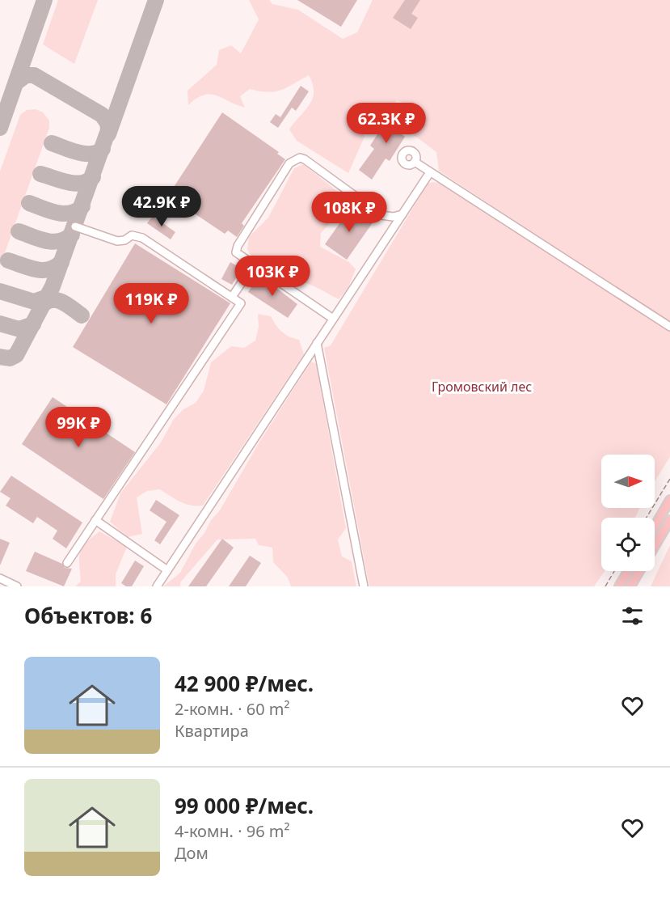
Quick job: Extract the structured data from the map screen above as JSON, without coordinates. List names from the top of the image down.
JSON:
{
  "parks": ["Громовский лес"],
  "north": "right",
  "page": {
    "price": [
      "62.3K ₽",
      "42.9K ₽",
      "108K ₽",
      "103K ₽",
      "119K ₽",
      "99K ₽"
    ],
    "heading": "Объектов: 6",
    "list": [
      {
        "name": "42 900 ₽/мес.",
        "note": "2-комн. · 60 m² · Квартира"
      },
      {
        "name": "99 000 ₽/мес.",
        "note": "4-комн. · 96 m² · Дом"
      }
    ]
  }
}
